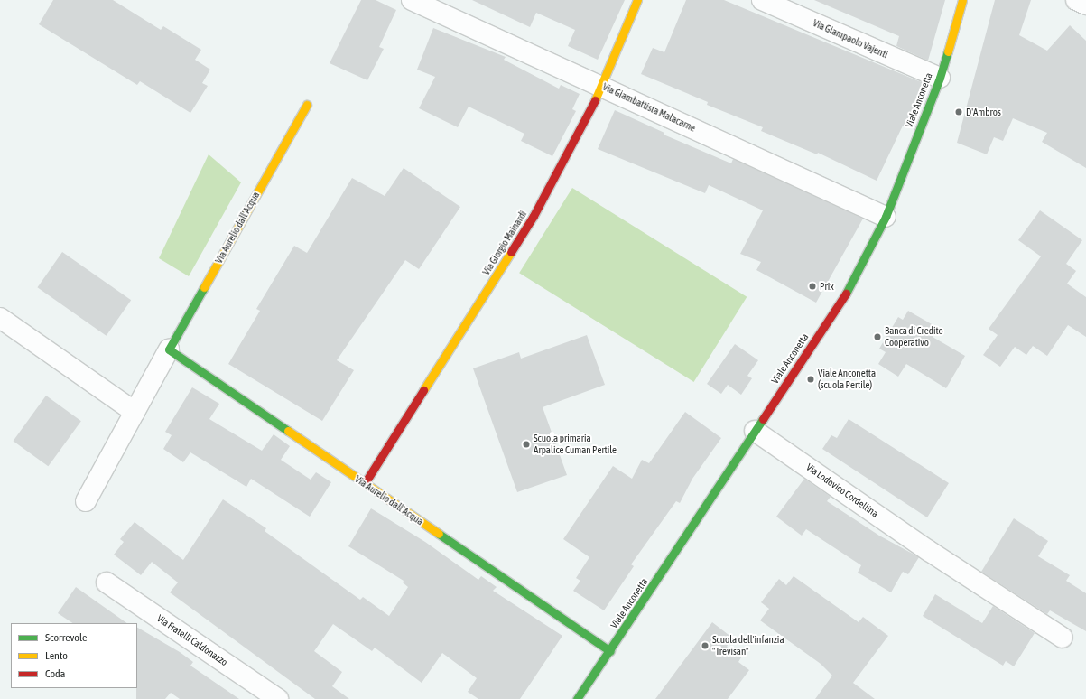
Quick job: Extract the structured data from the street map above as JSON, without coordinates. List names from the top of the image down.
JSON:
{
  "streets": {
    "street": [
      "Via Giampaolo Vajenti",
      "Viale Anconetta",
      "Via Giambattista Malacarne",
      "Via Aurelio dall'Acqua",
      "Via Giorgio Mainardi",
      "Via Lodovico Cordellina",
      "Via Fratelli Caldonazzo"
    ]
  },
  "crossings": [
    ["Via Giampaolo Vajenti", "Viale Anconetta"],
    ["Viale Anconetta", "Via Giambattista Malacarne"],
    ["Viale Anconetta", "Via Aurelio dall'Acqua"],
    ["Viale Anconetta", "Via Lodovico Cordellina"],
    ["Via Giambattista Malacarne", "Via Giorgio Mainardi"],
    ["Via Aurelio dall'Acqua", "Via Giorgio Mainardi"]
  ],
  "places": [
    "D'Ambros",
    "Prix",
    "Banca di Credito Cooperativo",
    "Viale Anconetta (scuola Pertile)",
    "Scuola primaria Arpalice Cuman Pertile",
    "Scuola dell'infanzia \"Trevisan\""
  ],
  "legend": ["Scorrevole", "Lento", "Coda"]
}
